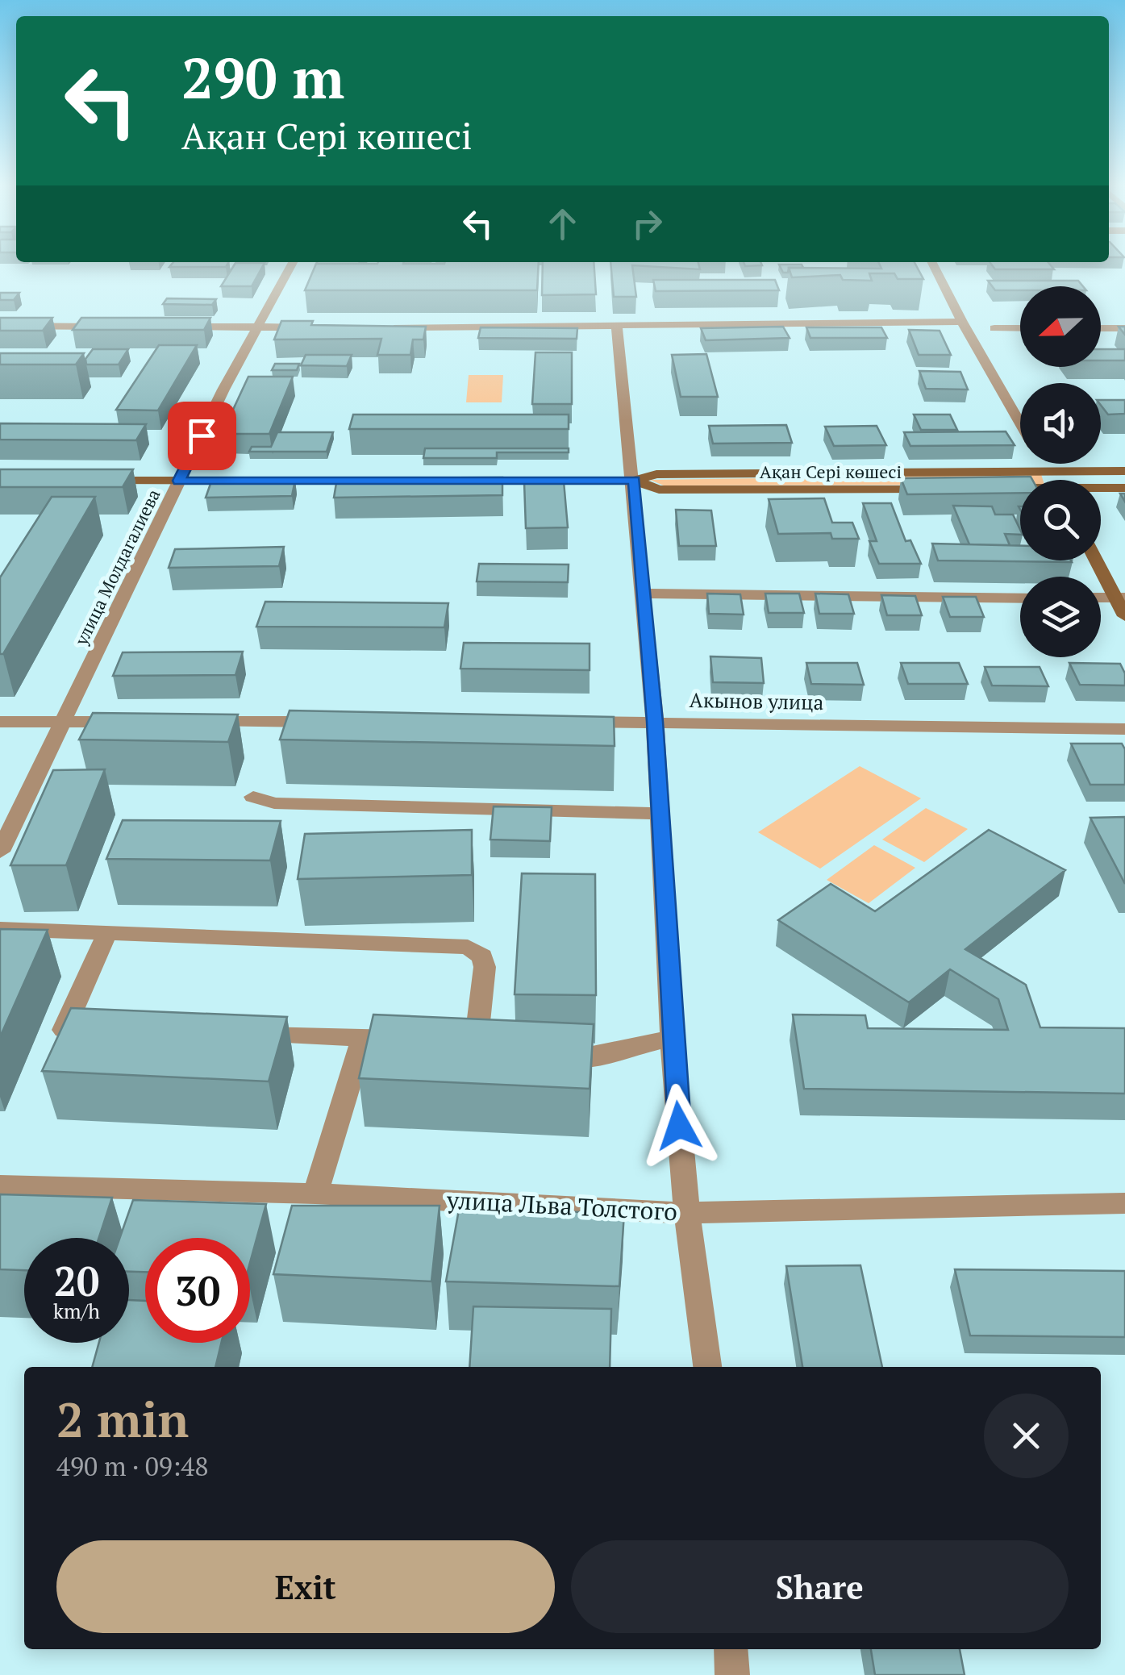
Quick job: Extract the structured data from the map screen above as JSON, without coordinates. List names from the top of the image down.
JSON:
{
  "streets": {
    "street": [
      "Ақан Сері көшесі",
      "улица Молдагалиева",
      "Акынов улица",
      "улица Льва Толстого"
    ]
  },
  "north": "left",
  "page": {
    "turn": ["290 m", "Ақан Сері көшесі"],
    "speed": "20 km/h",
    "limit": "30",
    "heading": ["2 min", "490 m · 09:48"],
    "buttons": ["Exit", "Share"]
  }
}
